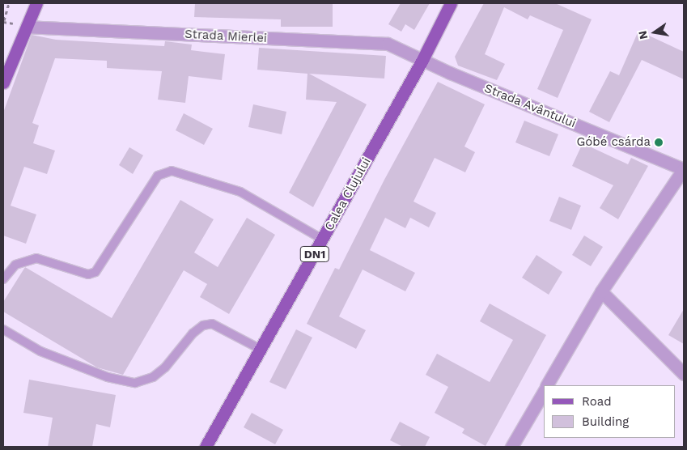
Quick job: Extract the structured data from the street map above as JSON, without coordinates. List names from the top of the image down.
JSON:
{
  "streets": {
    "main road": ["Calea Clujului", "DN1"],
    "street": ["Strada Mierlei", "Strada Avântului"]
  },
  "crossings": [
    ["Strada Mierlei", "Strada Avântului"],
    ["Strada Mierlei", "Calea Clujului"],
    ["Strada Avântului", "Calea Clujului"]
  ],
  "places": ["Góbé csárda"],
  "legend": ["Road", "Building"],
  "north": "left"
}
